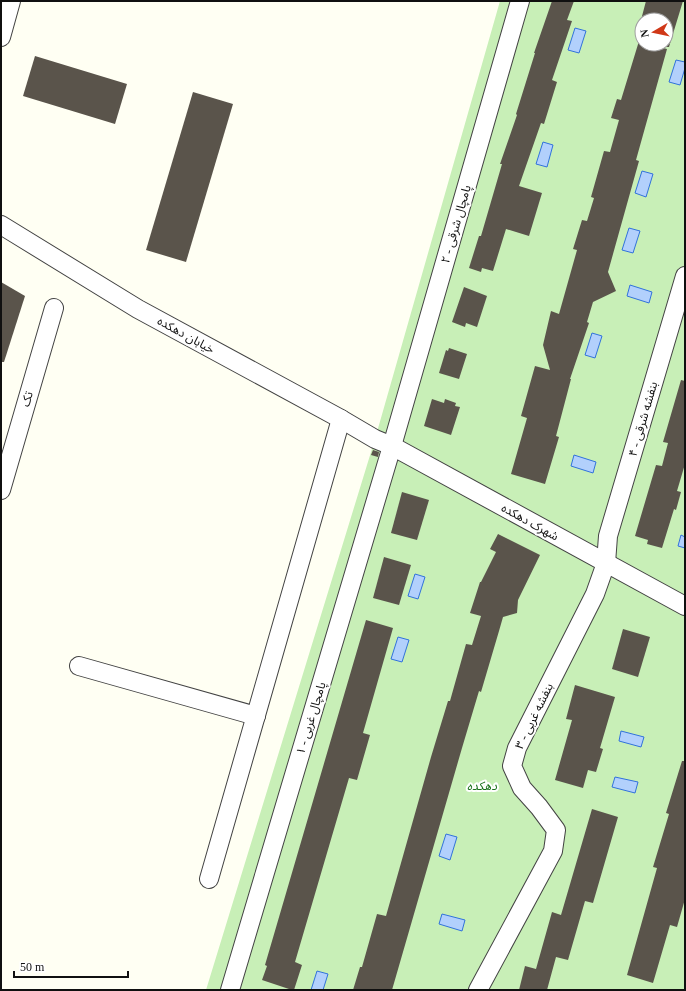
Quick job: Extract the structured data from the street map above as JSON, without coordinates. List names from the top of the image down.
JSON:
{
  "streets": {
    "street": [
      "پامچال شرقی - ۲",
      "خیابان دهکده",
      "تک",
      "بنفشه شرقی - ۴",
      "شهرک دهکده",
      "بنفشه غربی - ۳",
      "پامچال غربی - ۱"
    ]
  },
  "crossings": [
    ["پامچال شرقی - ۲", "شهرک دهکده"],
    ["پامچال شرقی - ۲", "پامچال غربی - ۱"],
    ["خیابان دهکده", "شهرک دهکده"],
    ["بنفشه شرقی - ۴", "شهرک دهکده"],
    ["بنفشه شرقی - ۴", "بنفشه غربی - ۳"],
    ["شهرک دهکده", "بنفشه غربی - ۳"],
    ["شهرک دهکده", "پامچال غربی - ۱"]
  ],
  "parks": ["دهکده"],
  "scale_bar": "50 m",
  "north": "left"
}
